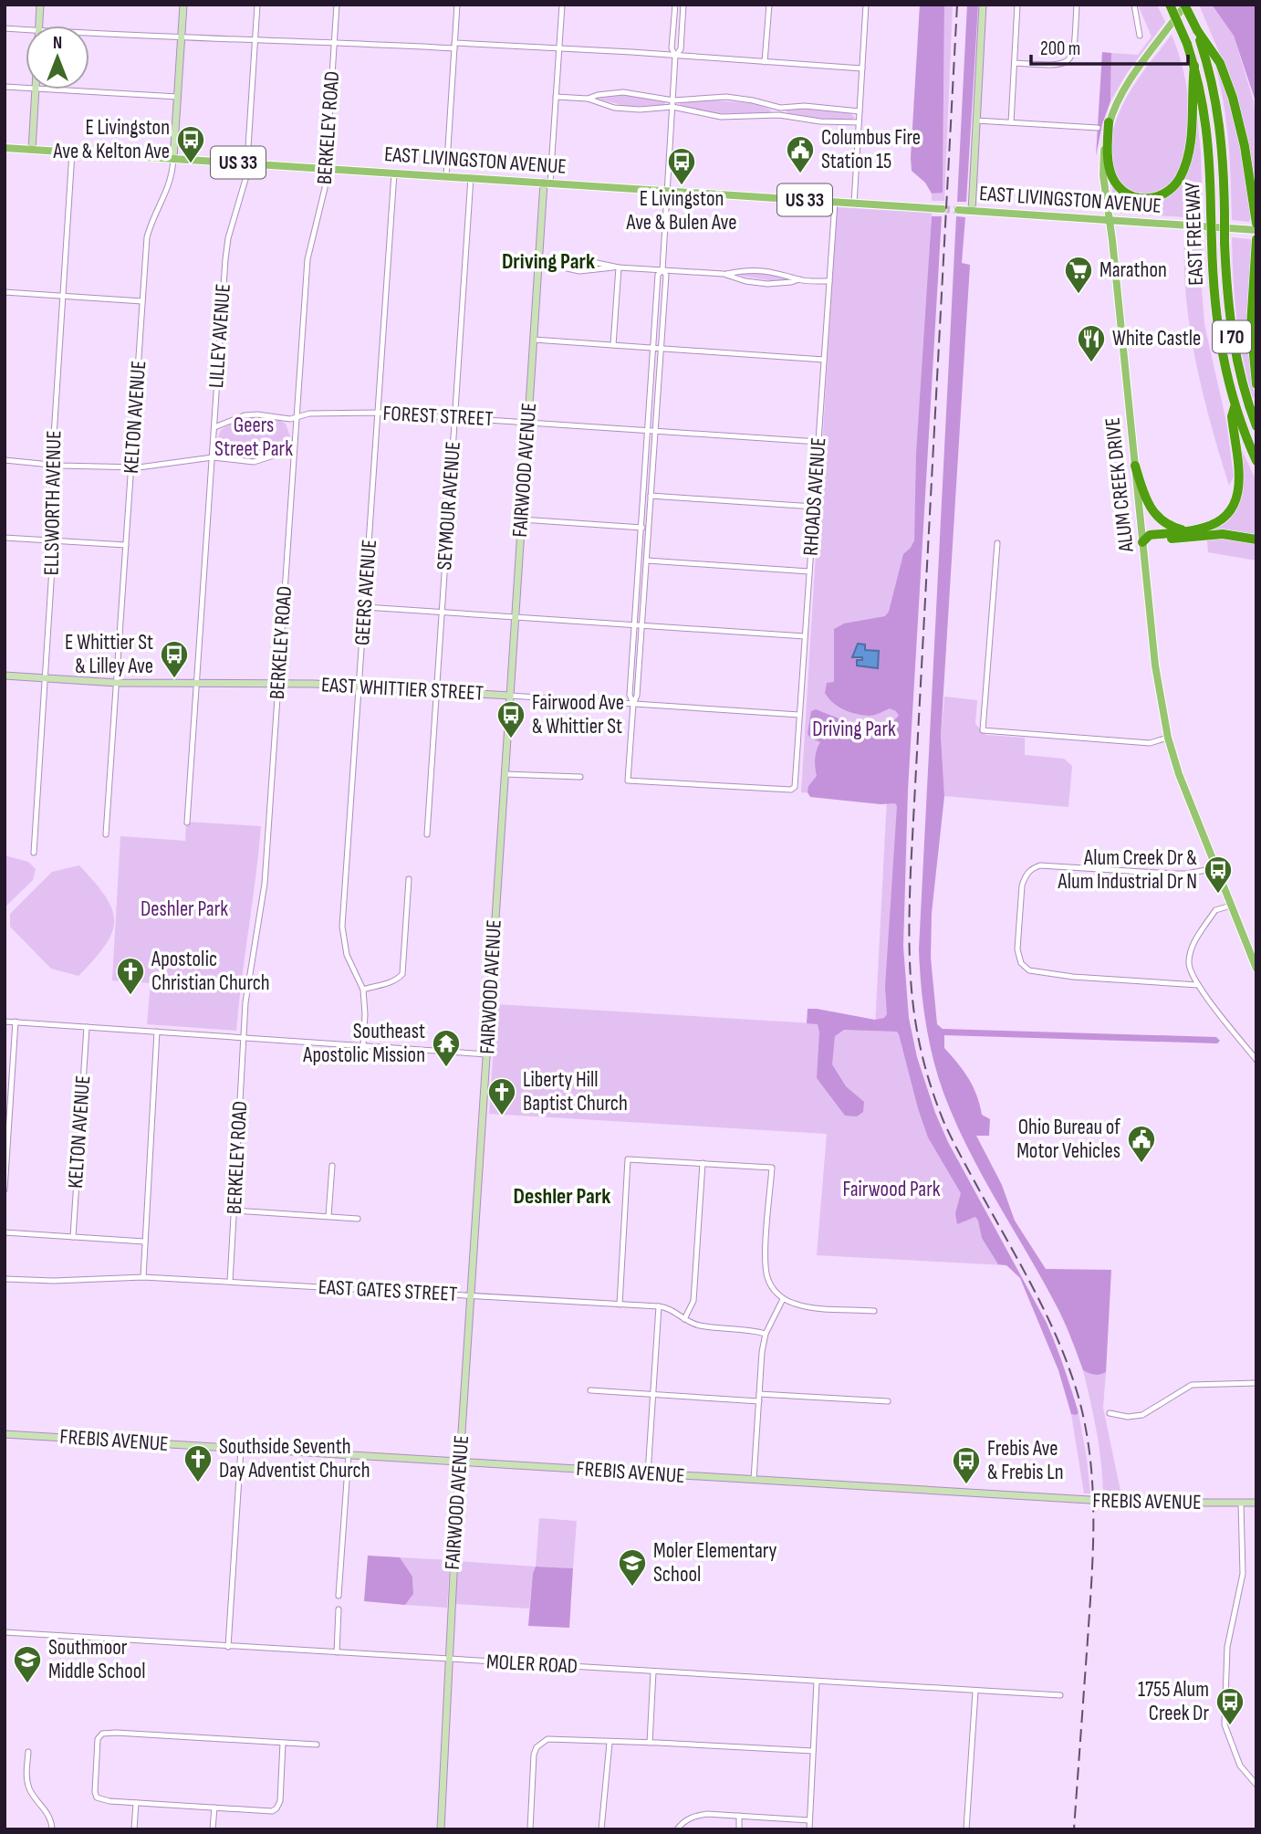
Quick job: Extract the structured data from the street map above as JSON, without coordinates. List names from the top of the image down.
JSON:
{
  "streets": {
    "highway": ["EAST FREEWAY", "I 70"],
    "main road": ["EAST LIVINGSTON AVENUE", "US 33", "ALUM CREEK DRIVE"],
    "street": [
      "BERKELEY ROAD",
      "LILLEY AVENUE",
      "FOREST STREET",
      "KELTON AVENUE",
      "FAIRWOOD AVENUE",
      "RHOADS AVENUE",
      "ELLSWORTH AVENUE",
      "SEYMOUR AVENUE",
      "GEERS AVENUE",
      "EAST WHITTIER STREET",
      "EAST GATES STREET",
      "FREBIS AVENUE",
      "MOLER ROAD"
    ]
  },
  "crossings": [
    ["BERKELEY ROAD", "EAST LIVINGSTON AVENUE"],
    ["BERKELEY ROAD", "FOREST STREET"],
    ["BERKELEY ROAD", "EAST WHITTIER STREET"],
    ["BERKELEY ROAD", "EAST GATES STREET"],
    ["EAST LIVINGSTON AVENUE", "LILLEY AVENUE"],
    ["EAST LIVINGSTON AVENUE", "KELTON AVENUE"],
    ["EAST LIVINGSTON AVENUE", "FAIRWOOD AVENUE"],
    ["EAST LIVINGSTON AVENUE", "ALUM CREEK DRIVE"],
    ["EAST LIVINGSTON AVENUE", "RHOADS AVENUE"],
    ["EAST LIVINGSTON AVENUE", "ELLSWORTH AVENUE"],
    ["EAST LIVINGSTON AVENUE", "SEYMOUR AVENUE"],
    ["EAST LIVINGSTON AVENUE", "GEERS AVENUE"],
    ["EAST FREEWAY", "ALUM CREEK DRIVE"],
    ["LILLEY AVENUE", "FOREST STREET"],
    ["LILLEY AVENUE", "EAST WHITTIER STREET"],
    ["FOREST STREET", "FAIRWOOD AVENUE"],
    ["FOREST STREET", "RHOADS AVENUE"],
    ["FOREST STREET", "SEYMOUR AVENUE"],
    ["FOREST STREET", "GEERS AVENUE"],
    ["KELTON AVENUE", "EAST WHITTIER STREET"],
    ["FAIRWOOD AVENUE", "EAST WHITTIER STREET"],
    ["FAIRWOOD AVENUE", "EAST GATES STREET"],
    ["FAIRWOOD AVENUE", "FREBIS AVENUE"],
    ["FAIRWOOD AVENUE", "MOLER ROAD"],
    ["RHOADS AVENUE", "EAST WHITTIER STREET"],
    ["ELLSWORTH AVENUE", "EAST WHITTIER STREET"],
    ["SEYMOUR AVENUE", "EAST WHITTIER STREET"],
    ["GEERS AVENUE", "EAST WHITTIER STREET"]
  ],
  "districts": ["Driving Park", "Deshler Park"],
  "parks": [
    "Geers Street Park",
    "Driving Park",
    "Deshler Park",
    "Fairwood Park"
  ],
  "places": {
    "bus stop": [
      "E Livingston Ave & Kelton Ave",
      "E Livingston Ave & Bulen Ave",
      "E Whittier St & Lilley Ave",
      "Fairwood Ave & Whittier St",
      "Alum Creek Dr & Alum Industrial Dr N",
      "Frebis Ave & Frebis Ln",
      "1755 Alum Creek Dr"
    ],
    "public building": ["Columbus Fire Station 15", "Ohio Bureau of Motor Vehicles"],
    "supermarket": ["Marathon"],
    "restaurant": ["White Castle"],
    "church": ["Apostolic Christian Church", "Liberty Hill Baptist Church", "Southside Seventh Day Adventist Church"],
    "temple": ["Southeast Apostolic Mission"],
    "school or university": ["Moler Elementary School", "Southmoor Middle School"]
  },
  "scale_bar": "200 m",
  "north": "top"
}
